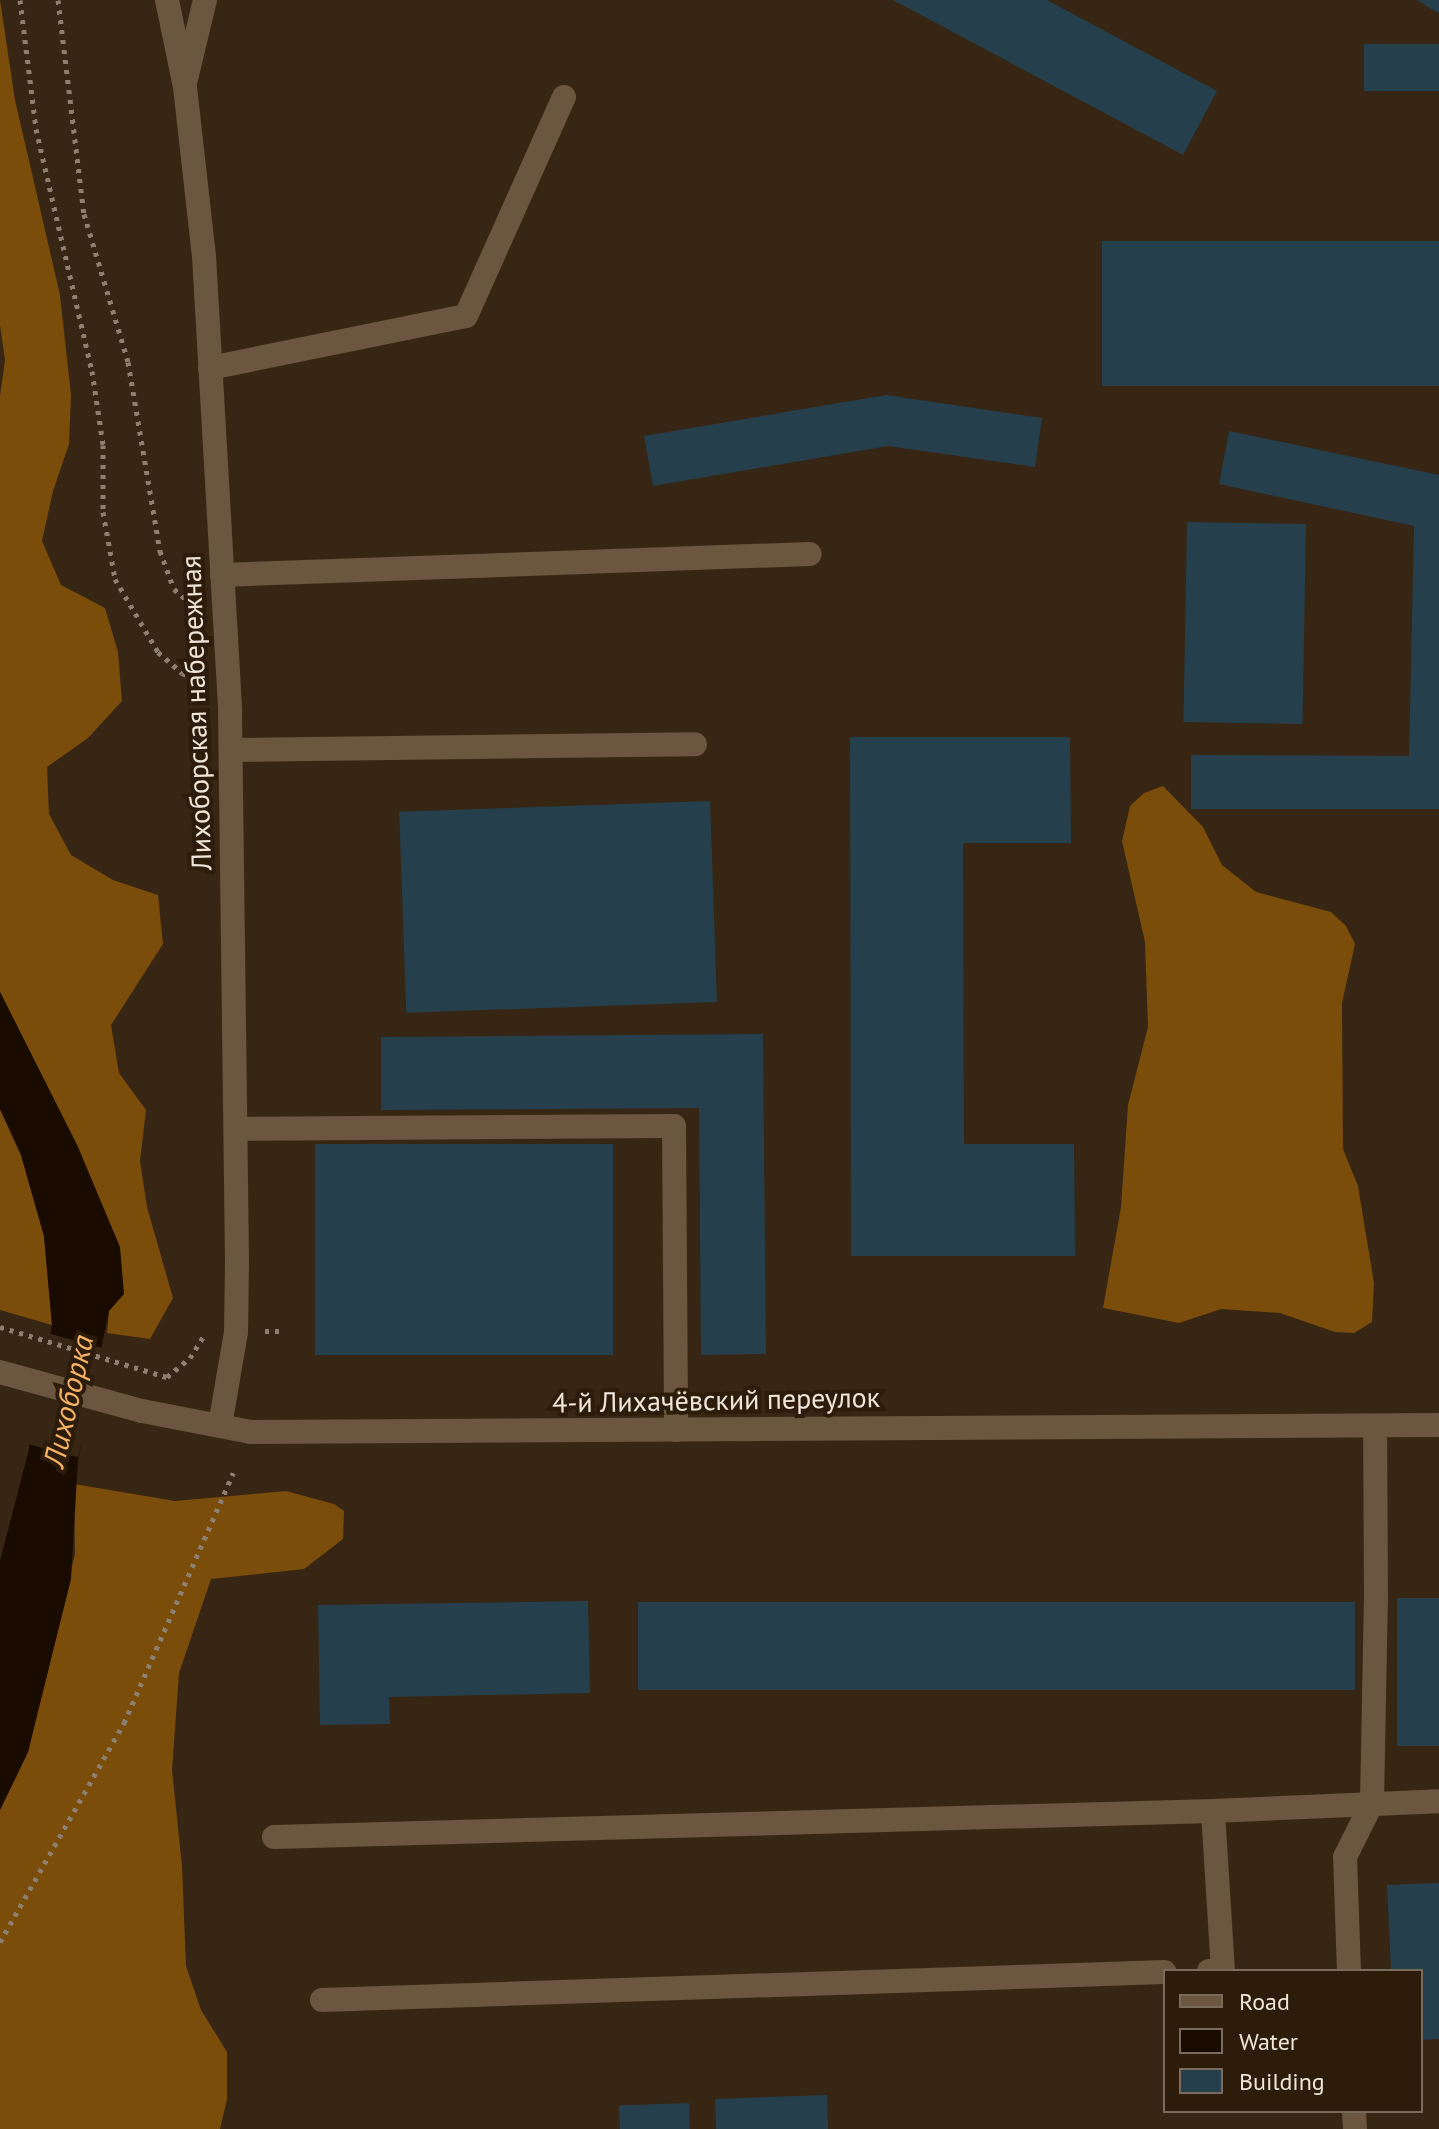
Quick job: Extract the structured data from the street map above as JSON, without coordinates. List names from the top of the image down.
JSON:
{
  "streets": {
    "street": ["Лихоборская набережная", "4-й Лихачёвский переулок"]
  },
  "crossings": [
    ["Лихоборская набережная", "4-й Лихачёвский переулок"]
  ],
  "water": ["Лихоборка"],
  "legend": ["Road", "Water", "Building"]
}
